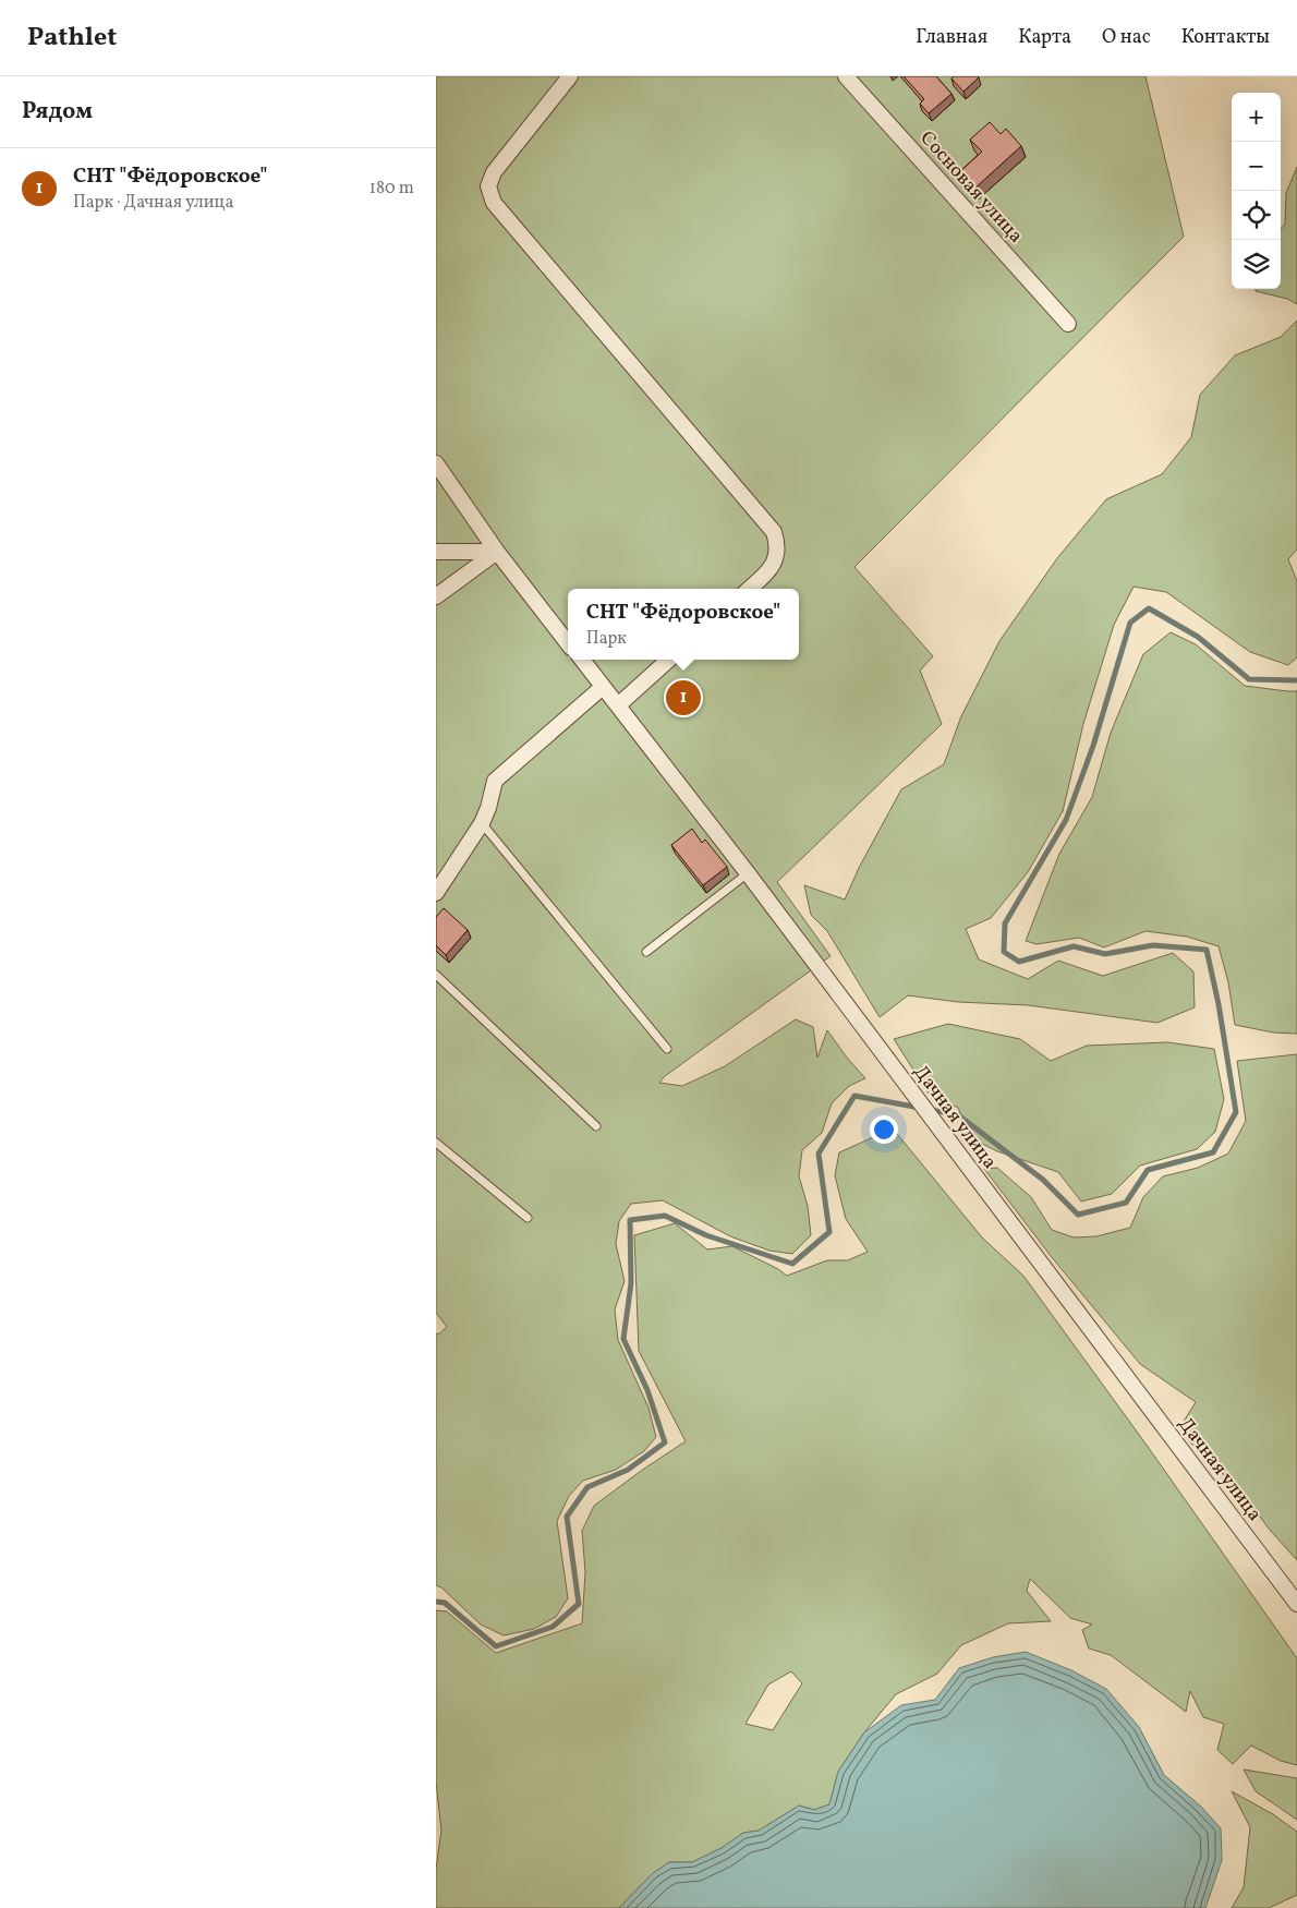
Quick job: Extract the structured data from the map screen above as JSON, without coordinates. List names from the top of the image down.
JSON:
{
  "streets": {
    "street": ["Сосновая улица", "Дачная улица"]
  },
  "page": {
    "header": "Pathlet",
    "nav": [
      "Главная",
      "Карта",
      "О нас",
      "Контакты"
    ],
    "heading": "Рядом",
    "map_buttons": ["+", "−"],
    "list": [
      {
        "mark": "1",
        "name": "СНТ \"Фёдоровское\"",
        "note": "Парк · Дачная улица",
        "value": "180 m"
      }
    ],
    "popup": ["СНТ \"Фёдоровское\"", "Парк"],
    "pins": "1"
  }
}
